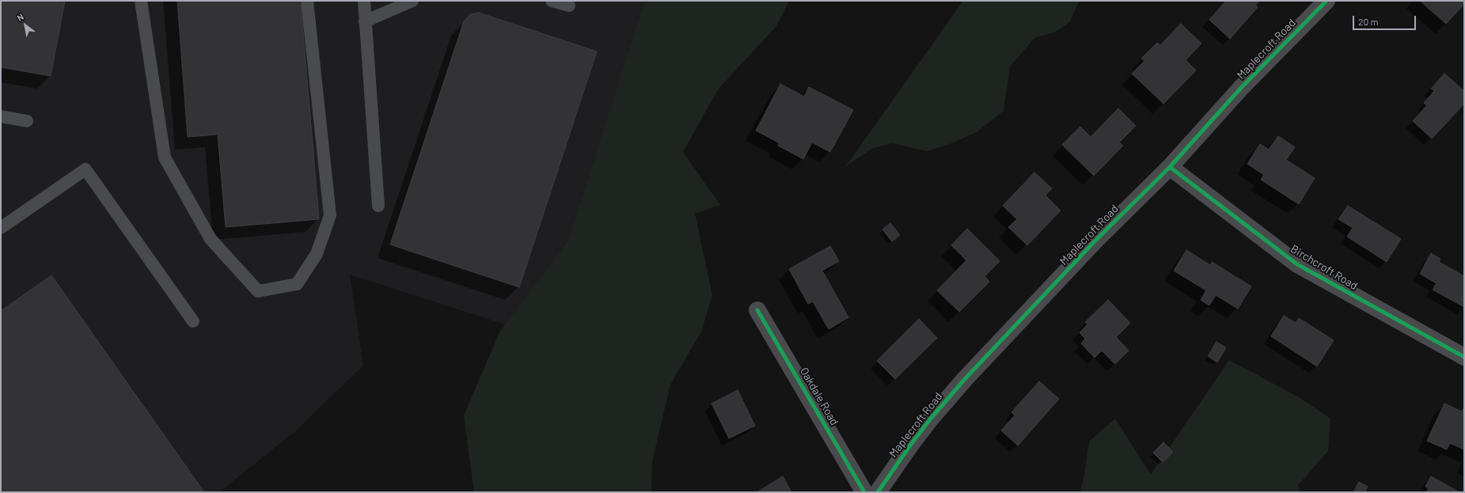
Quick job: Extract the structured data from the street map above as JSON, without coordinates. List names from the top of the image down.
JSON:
{
  "streets": {
    "street": ["Maplecroft Road", "Birchcroft Road", "Oakdale Road"]
  },
  "crossings": [
    ["Maplecroft Road", "Birchcroft Road"]
  ],
  "scale_bar": "20 m",
  "north": "top left"
}
